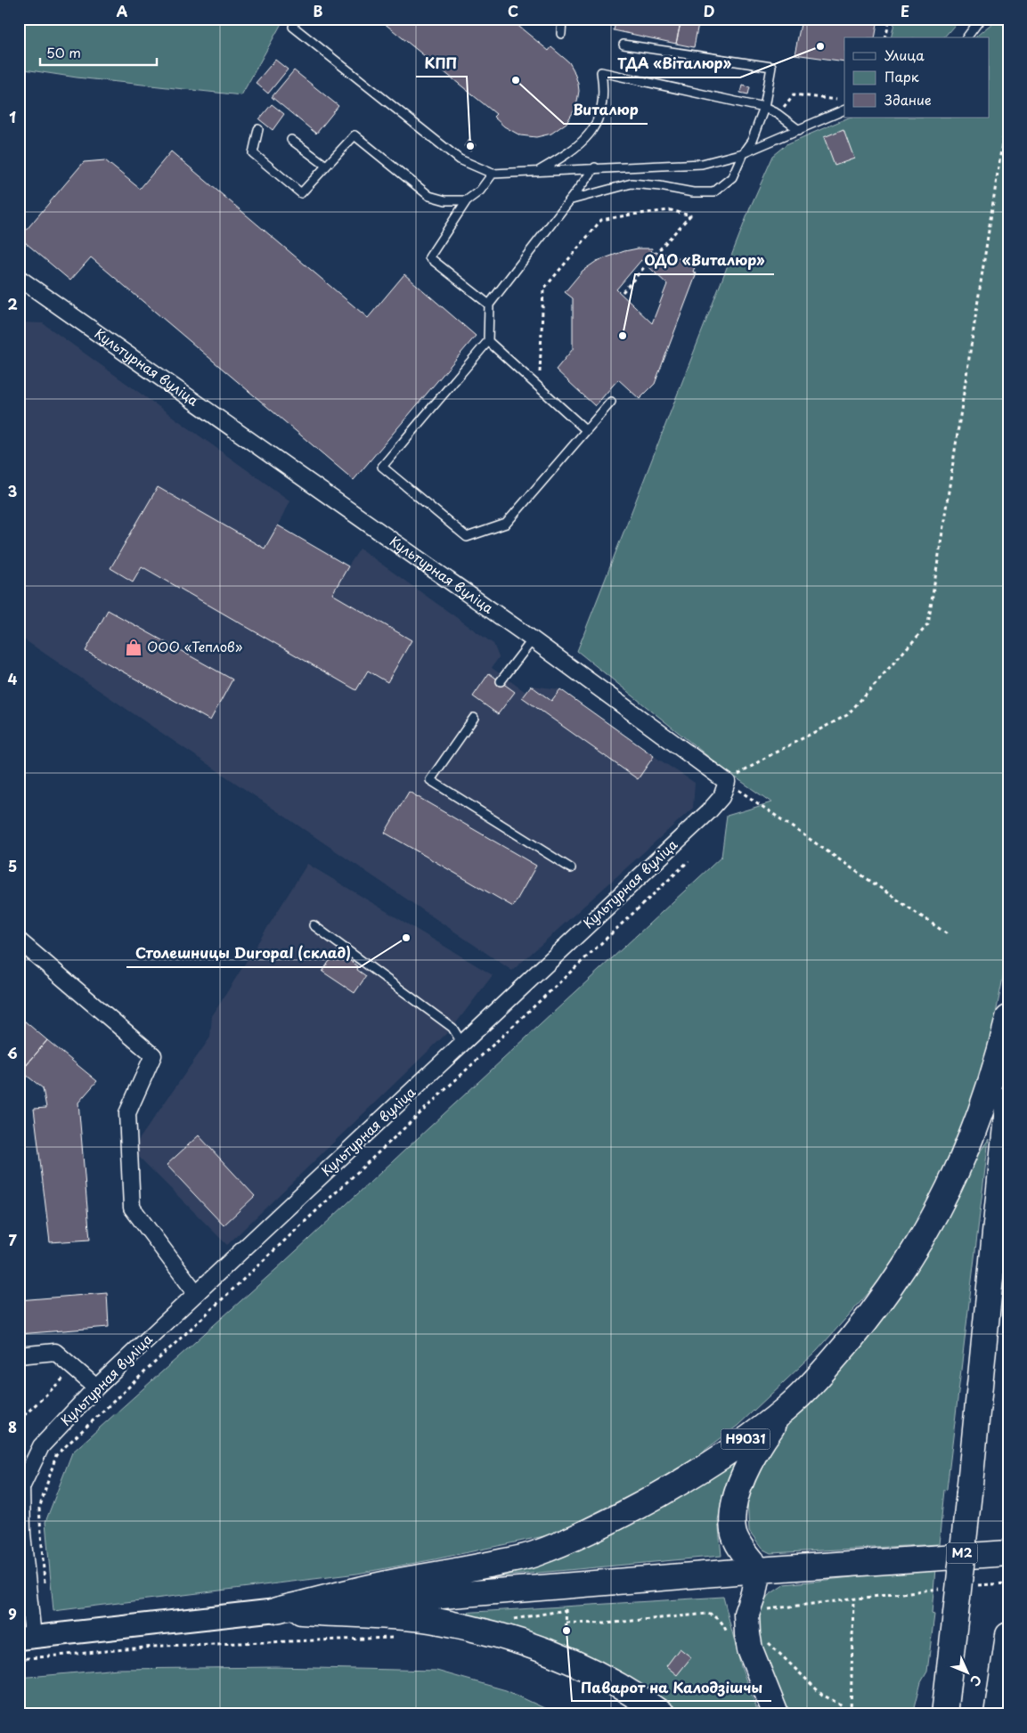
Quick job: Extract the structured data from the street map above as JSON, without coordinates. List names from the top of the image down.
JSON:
{
  "streets": {
    "highway": ["Н9031", "М2"],
    "street": ["Культурная вуліца"]
  },
  "crossings": [
    ["Культурная вуліца", "Н9031"]
  ],
  "places": {
    "other": [
      "ТДА «Віталюр»",
      "Виталюр",
      "КПП",
      "ОДО «Виталюр»",
      "Столешницы Duropal (склад)",
      "Паварот на Калодзішчы"
    ],
    "shop": ["ООО «Теплов»"]
  },
  "legend": ["Улица", "Парк", "Здание"],
  "scale_bar": "50 m",
  "north": "bottom right",
  "grid": {
    "columns": [
      "A",
      "B",
      "C",
      "D",
      "E"
    ],
    "rows": [
      "1",
      "2",
      "3",
      "4",
      "5",
      "6",
      "7",
      "8",
      "9"
    ]
  }
}
